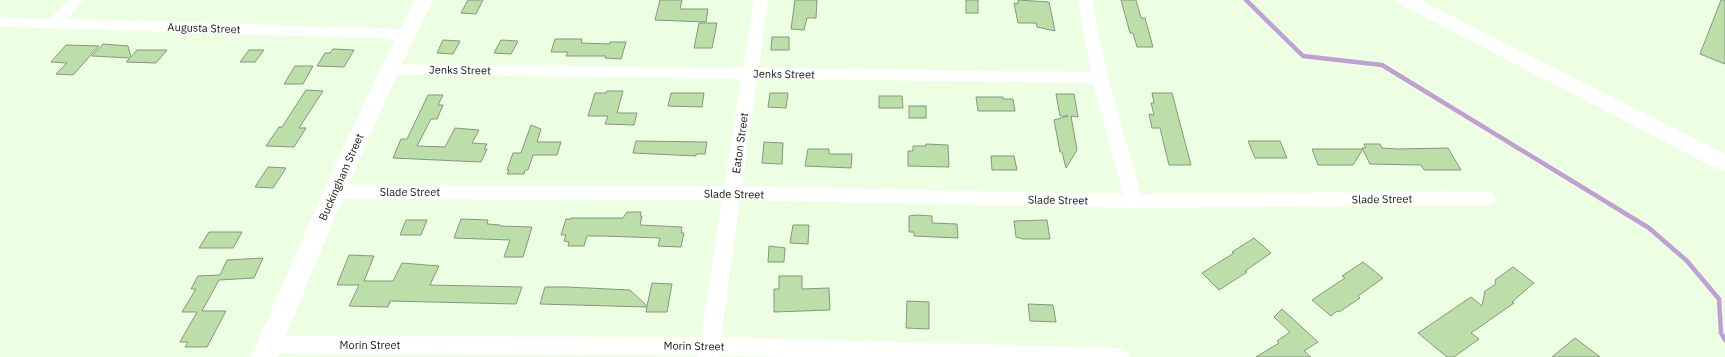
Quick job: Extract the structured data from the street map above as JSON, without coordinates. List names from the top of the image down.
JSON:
{
  "streets": {
    "main road": ["Buckingham Street"],
    "street": [
      "Augusta Street",
      "Jenks Street",
      "Eaton Street",
      "Slade Street",
      "Morin Street"
    ]
  },
  "crossings": [
    ["Augusta Street", "Buckingham Street"],
    ["Jenks Street", "Eaton Street"],
    ["Jenks Street", "Buckingham Street"],
    ["Eaton Street", "Slade Street"],
    ["Eaton Street", "Morin Street"],
    ["Buckingham Street", "Slade Street"],
    ["Buckingham Street", "Morin Street"]
  ]
}
